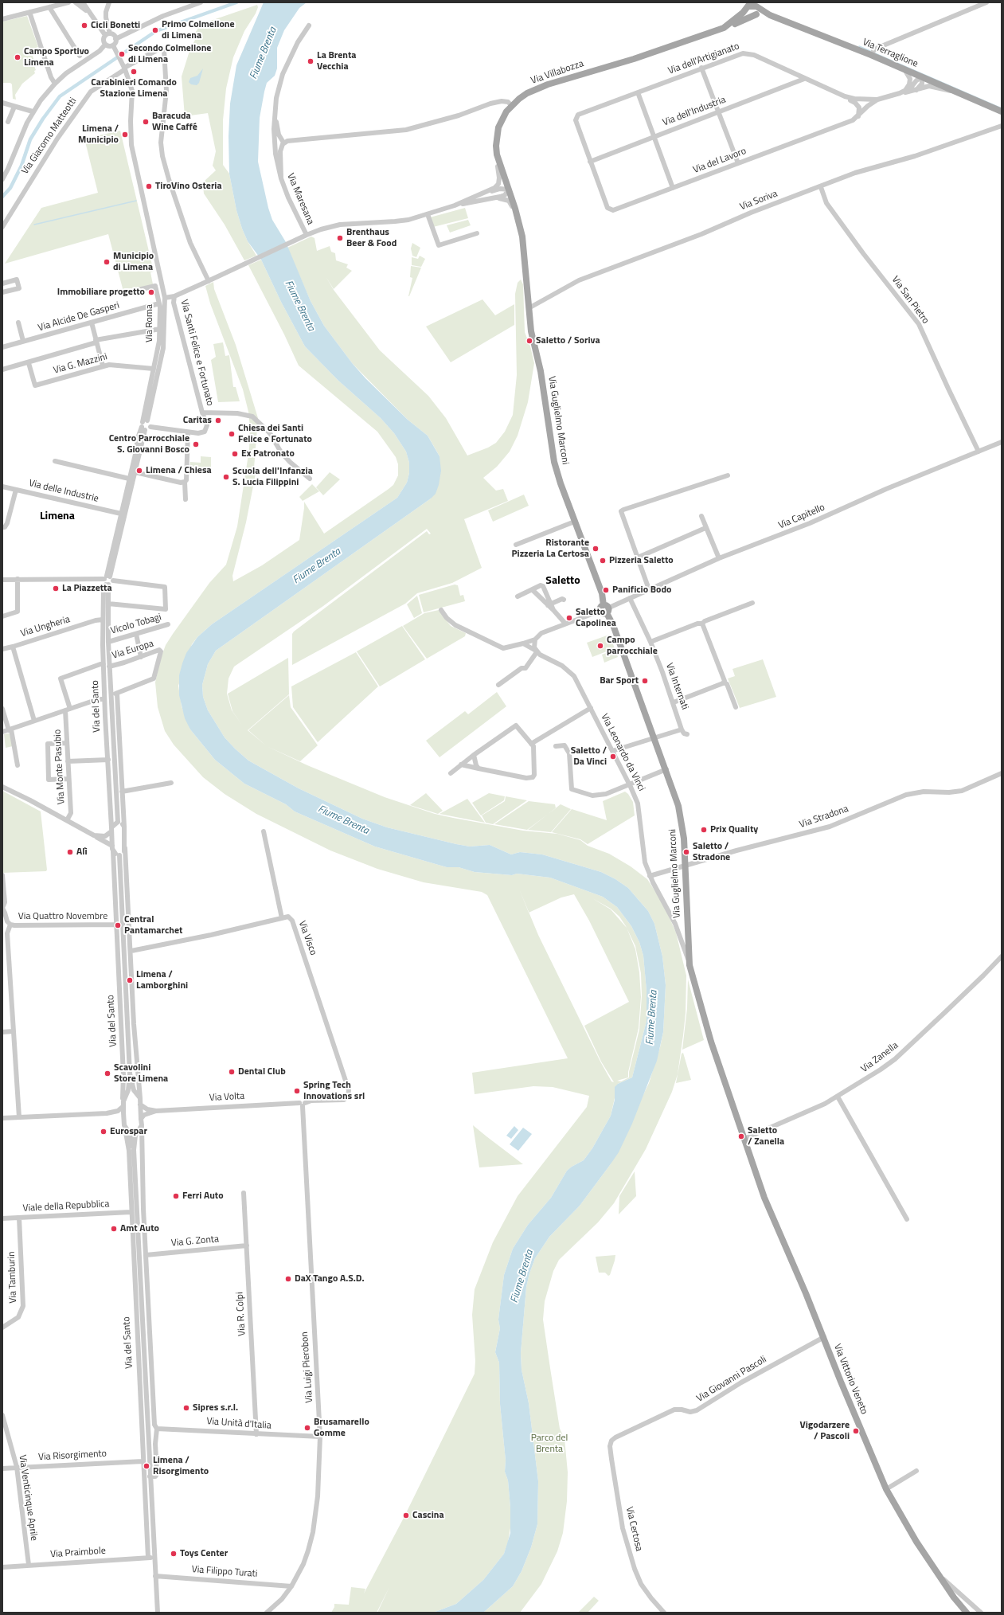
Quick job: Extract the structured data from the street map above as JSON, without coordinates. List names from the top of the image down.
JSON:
{
  "streets": {
    "main road": [
      "Via Terraglione",
      "Via Villabozza",
      "Via Guglielmo Marconi",
      "Via Vittorio Veneto"
    ],
    "street": [
      "Via dell'Artigianato",
      "Via dell'Industria",
      "Via Giacomo Matteotti",
      "Via del Lavoro",
      "Via Maresana",
      "Via Soriva",
      "Via San Pietro",
      "Via Alcide De Gasperi",
      "Via Roma",
      "Via Santi Felice e Fortunato",
      "Via G. Mazzini",
      "Via delle Industrie",
      "Via Capitello",
      "Vicolo Tobagi",
      "Via Ungheria",
      "Via Europa",
      "Via Internati",
      "Via del Santo",
      "Via Leonardo da Vinci",
      "Via Monte Pasubio",
      "Via Stradona",
      "Via Quattro Novembre",
      "Via Visco",
      "Via Zanella",
      "Via Volta",
      "Viale della Repubblica",
      "Via G. Zonta",
      "Via Tamburin",
      "Via R. Colpi",
      "Via Luigi Pierobon",
      "Via Giovanni Pascoli",
      "Via Unità d'Italia",
      "Via Risorgimento",
      "Via Venticinque Aprile",
      "Via Certosa",
      "Via Praimbole",
      "Via Filippo Turati"
    ]
  },
  "crossings": [
    ["Via Terraglione", "Via dell'Artigianato"],
    ["Via Terraglione", "Via Villabozza"],
    ["Via dell'Artigianato", "Via dell'Industria"],
    ["Via dell'Artigianato", "Via del Lavoro"],
    ["Via Villabozza", "Via Soriva"],
    ["Via Villabozza", "Via Guglielmo Marconi"],
    ["Via dell'Industria", "Via del Lavoro"],
    ["Via Soriva", "Via San Pietro"],
    ["Via Soriva", "Via Guglielmo Marconi"],
    ["Via San Pietro", "Via Capitello"],
    ["Via Alcide De Gasperi", "Via Roma"],
    ["Via Roma", "Via G. Mazzini"],
    ["Via Guglielmo Marconi", "Via Capitello"],
    ["Via Guglielmo Marconi", "Via Leonardo da Vinci"],
    ["Via Guglielmo Marconi", "Via Stradona"],
    ["Via Guglielmo Marconi", "Via Zanella"],
    ["Via Guglielmo Marconi", "Via Vittorio Veneto"],
    ["Via Capitello", "Via Internati"],
    ["Via Ungheria", "Via del Santo"],
    ["Via del Santo", "Via Monte Pasubio"],
    ["Via del Santo", "Via Quattro Novembre"],
    ["Via del Santo", "Viale della Repubblica"],
    ["Via del Santo", "Via Risorgimento"],
    ["Via del Santo", "Via Praimbole"],
    ["Via Leonardo da Vinci", "Via Stradona"],
    ["Via Visco", "Via Volta"],
    ["Via Zanella", "Via Vittorio Veneto"],
    ["Via Volta", "Via Luigi Pierobon"],
    ["Viale della Repubblica", "Via Tamburin"],
    ["Via G. Zonta", "Via R. Colpi"],
    ["Via R. Colpi", "Via Unità d'Italia"],
    ["Via Luigi Pierobon", "Via Unità d'Italia"],
    ["Via Luigi Pierobon", "Via Filippo Turati"],
    ["Via Giovanni Pascoli", "Via Vittorio Veneto"],
    ["Via Giovanni Pascoli", "Via Certosa"],
    ["Via Risorgimento", "Via Venticinque Aprile"],
    ["Via Venticinque Aprile", "Via Praimbole"]
  ],
  "districts": ["Limena", "Saletto"],
  "water": ["Fiume Brenta"],
  "parks": ["Parco del Brenta"],
  "places": [
    "Cicli Bonetti",
    "Primo Colmellone di Limena",
    "Secondo Colmellone di Limena",
    "Campo Sportivo Limena",
    "La Brenta Vecchia",
    "Carabinieri Comando Stazione Limena",
    "Baracuda Wine Caffé",
    "Limena / Municipio",
    "TiroVino Osteria",
    "Brenthaus Beer & Food",
    "Municipio di Limena",
    "Immobiliare progetto",
    "Saletto / Soriva",
    "Caritas",
    "Chiesa dei Santi Felice e Fortunato",
    "Centro Parrocchiale S. Giovanni Bosco",
    "Ex Patronato",
    "Limena / Chiesa",
    "Scuola dell'Infanzia S. Lucia Filippini",
    "Ristorante Pizzeria La Certosa",
    "Pizzeria Saletto",
    "La Piazzetta",
    "Panificio Bodo",
    "Saletto Capolinea",
    "Campo parrocchiale",
    "Bar Sport",
    "Saletto / Da Vinci",
    "Prix Quality",
    "Alì",
    "Saletto / Stradone",
    "Central Pantamarchet",
    "Limena / Lamborghini",
    "Dental Club",
    "Scavolini Store Limena",
    "Spring Tech Innovations srl",
    "Eurospar",
    "Saletto / Zanella",
    "Ferri Auto",
    "Amt Auto",
    "DaX Tango A.S.D.",
    "Sipres s.r.l.",
    "Brusamarello Gomme",
    "Vigodarzere / Pascoli",
    "Limena / Risorgimento",
    "Cascina",
    "Toys Center"
  ]
}
